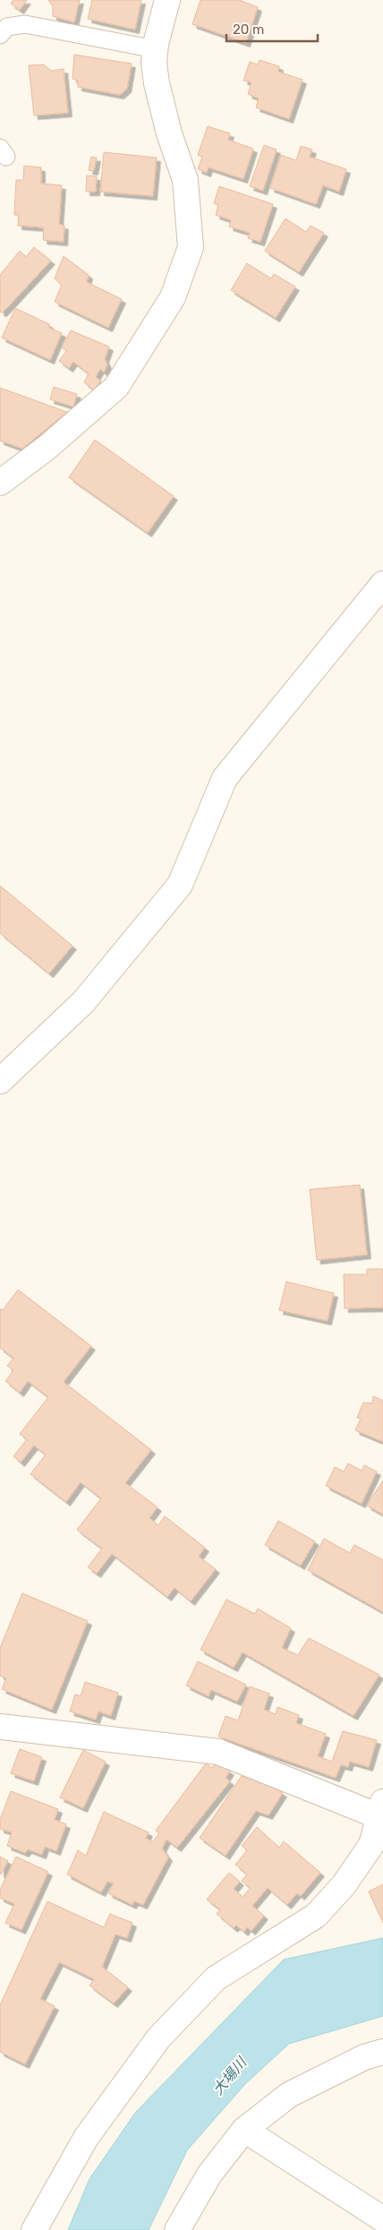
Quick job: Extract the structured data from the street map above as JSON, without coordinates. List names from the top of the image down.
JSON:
{
  "water": ["大場川"],
  "scale_bar": "20 m"
}
